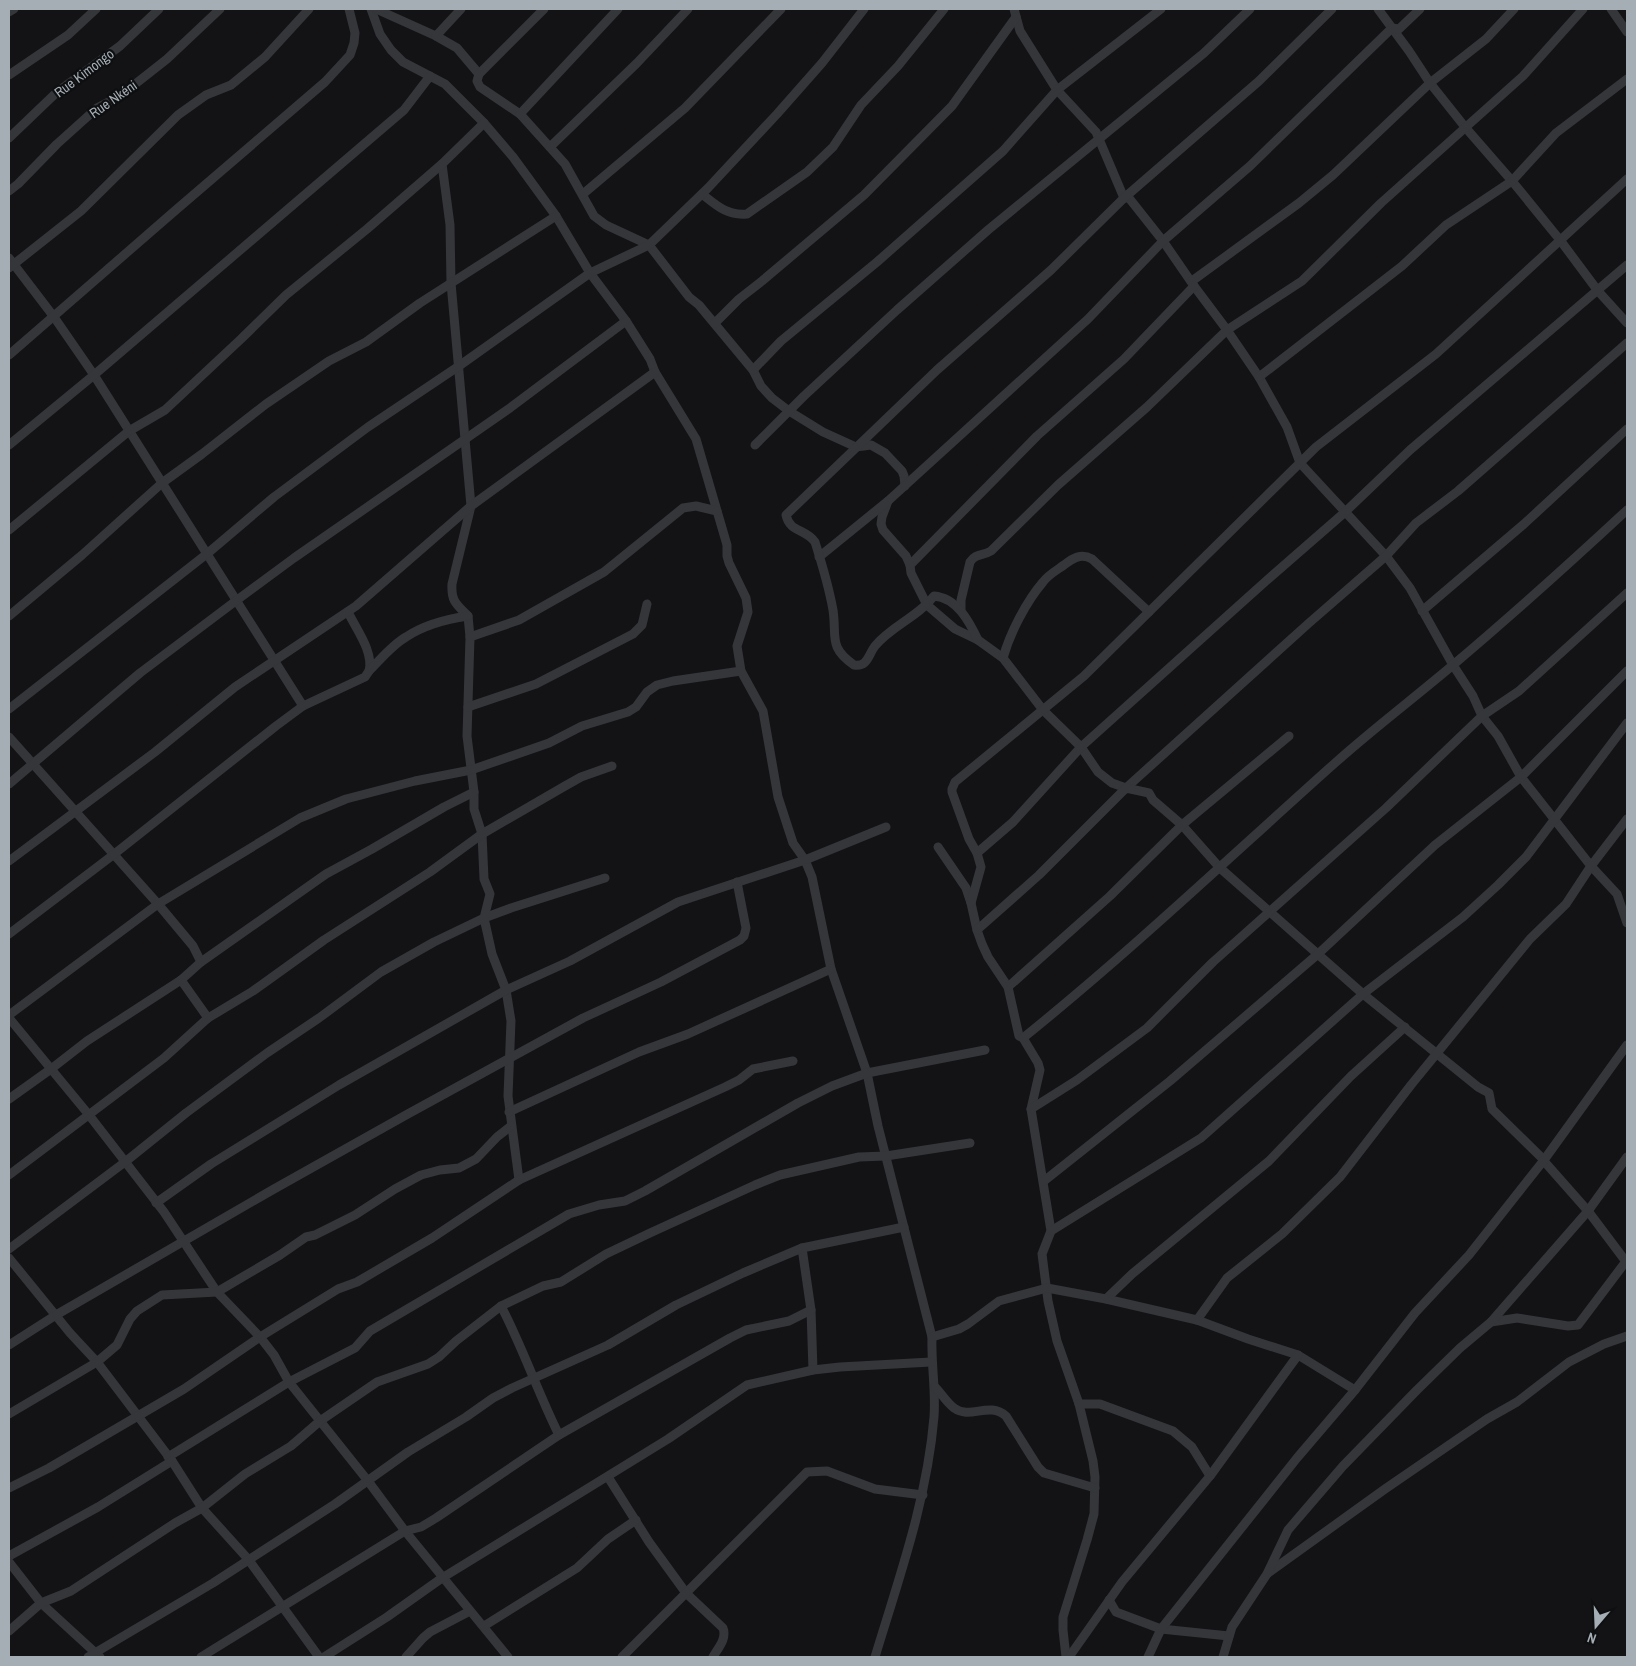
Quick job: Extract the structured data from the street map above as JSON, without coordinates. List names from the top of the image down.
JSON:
{
  "streets": {
    "street": ["Rue Kimongo", "Rue Nkéni"]
  },
  "north": "bottom"
}
